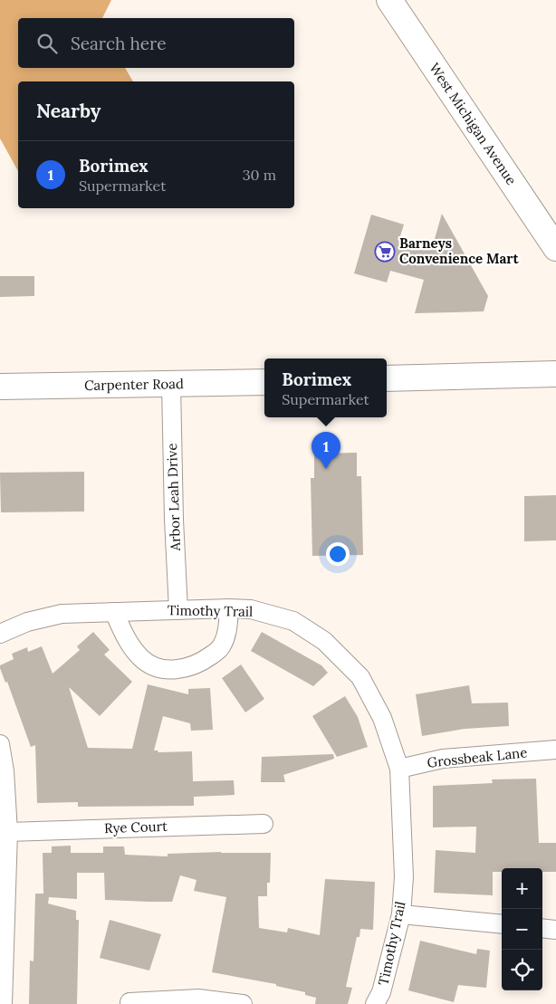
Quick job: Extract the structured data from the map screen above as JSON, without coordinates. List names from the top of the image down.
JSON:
{
  "streets": {
    "main road": ["West Michigan Avenue", "Carpenter Road"],
    "street": [
      "Arbor Leah Drive",
      "Timothy Trail",
      "Grossbeak Lane",
      "Rye Court"
    ]
  },
  "crossings": [
    ["Carpenter Road", "Arbor Leah Drive"],
    ["Arbor Leah Drive", "Timothy Trail"],
    ["Timothy Trail", "Grossbeak Lane"]
  ],
  "places": {
    "supermarket": ["Barneys Convenience Mart"]
  },
  "page": {
    "search": "Search here",
    "heading": "Nearby",
    "list": [
      {
        "mark": "1",
        "name": "Borimex",
        "note": "Supermarket",
        "value": "30 m"
      }
    ],
    "popup": ["Borimex", "Supermarket"],
    "pins": "1",
    "map_buttons": ["+", "−"]
  }
}
